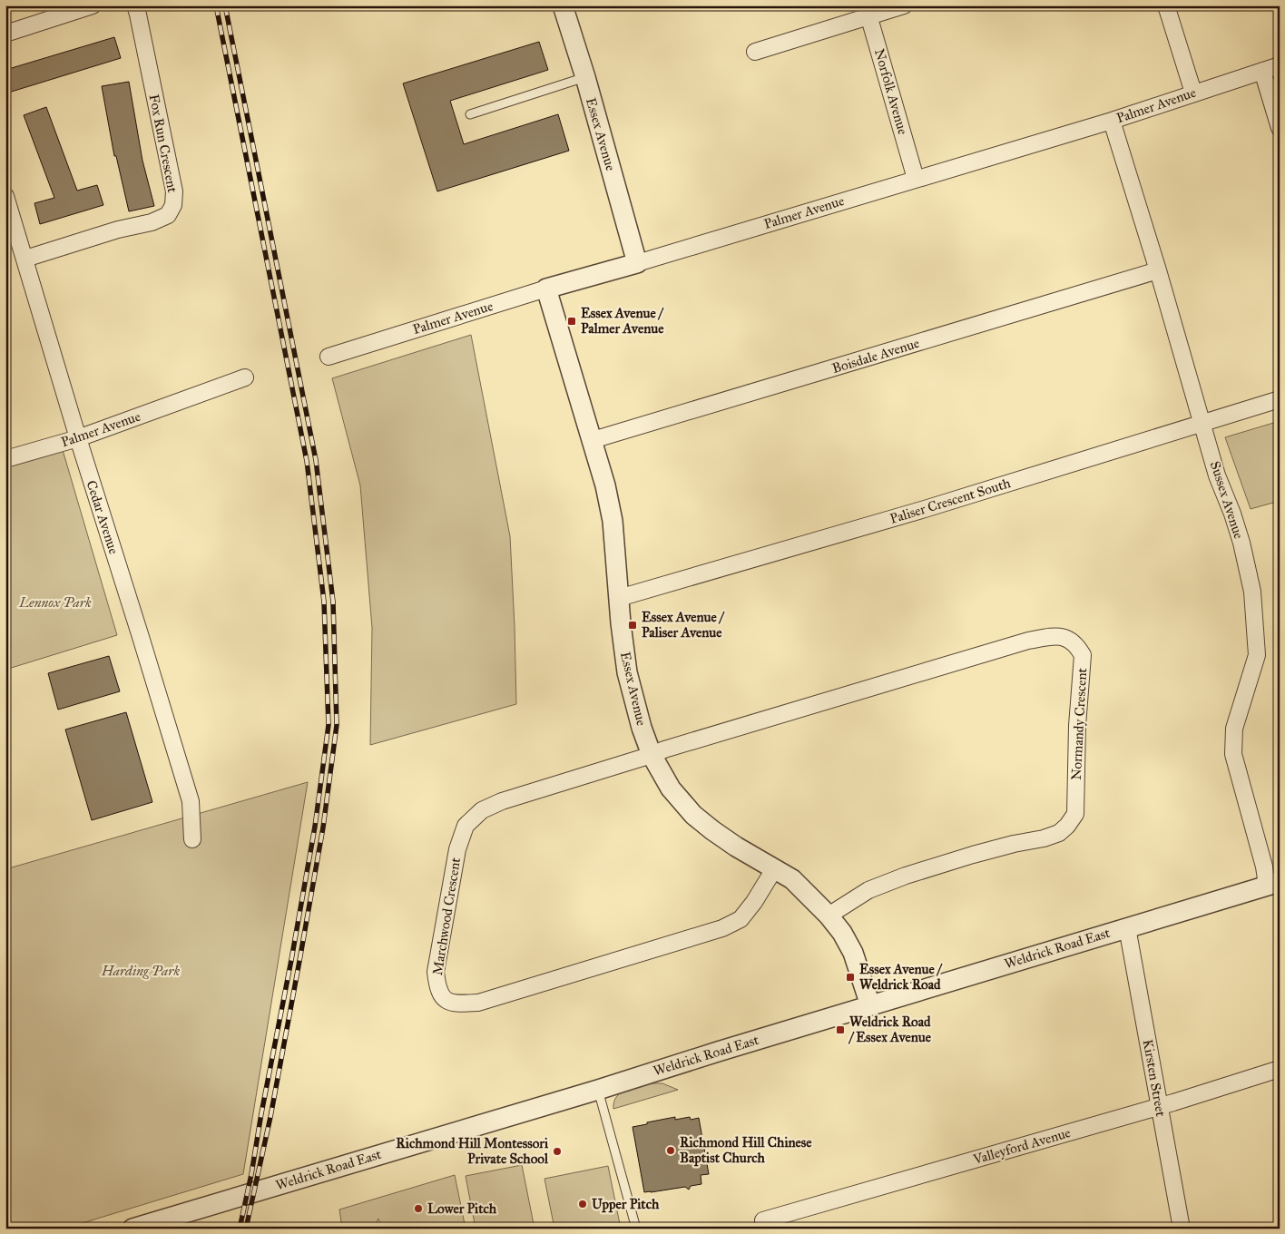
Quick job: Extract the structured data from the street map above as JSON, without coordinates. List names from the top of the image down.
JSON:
{
  "streets": {
    "street": [
      "Norfolk Avenue",
      "Palmer Avenue",
      "Essex Avenue",
      "Fox Run Crescent",
      "Boisdale Avenue",
      "Sussex Avenue",
      "Paliser Crescent South",
      "Cedar Avenue",
      "Normandy Crescent",
      "Marchwood Crescent",
      "Weldrick Road East",
      "Kirsten Street",
      "Valleyford Avenue"
    ]
  },
  "crossings": [
    ["Norfolk Avenue", "Palmer Avenue"],
    ["Palmer Avenue", "Essex Avenue"],
    ["Palmer Avenue", "Sussex Avenue"],
    ["Palmer Avenue", "Cedar Avenue"],
    ["Essex Avenue", "Boisdale Avenue"],
    ["Essex Avenue", "Paliser Crescent South"],
    ["Essex Avenue", "Normandy Crescent"],
    ["Essex Avenue", "Marchwood Crescent"],
    ["Essex Avenue", "Weldrick Road East"],
    ["Fox Run Crescent", "Cedar Avenue"],
    ["Boisdale Avenue", "Sussex Avenue"],
    ["Sussex Avenue", "Paliser Crescent South"],
    ["Sussex Avenue", "Weldrick Road East"],
    ["Normandy Crescent", "Marchwood Crescent"],
    ["Weldrick Road East", "Kirsten Street"],
    ["Kirsten Street", "Valleyford Avenue"]
  ],
  "parks": ["Lennox Park", "Harding Park"],
  "places": {
    "transit": [
      "Essex Avenue / Palmer Avenue",
      "Essex Avenue / Paliser Avenue",
      "Essex Avenue / Weldrick Road",
      "Weldrick Road / Essex Avenue"
    ],
    "other": [
      "Richmond Hill Chinese Baptist Church",
      "Richmond Hill Montessori Private School",
      "Upper Pitch",
      "Lower Pitch"
    ]
  }
}
